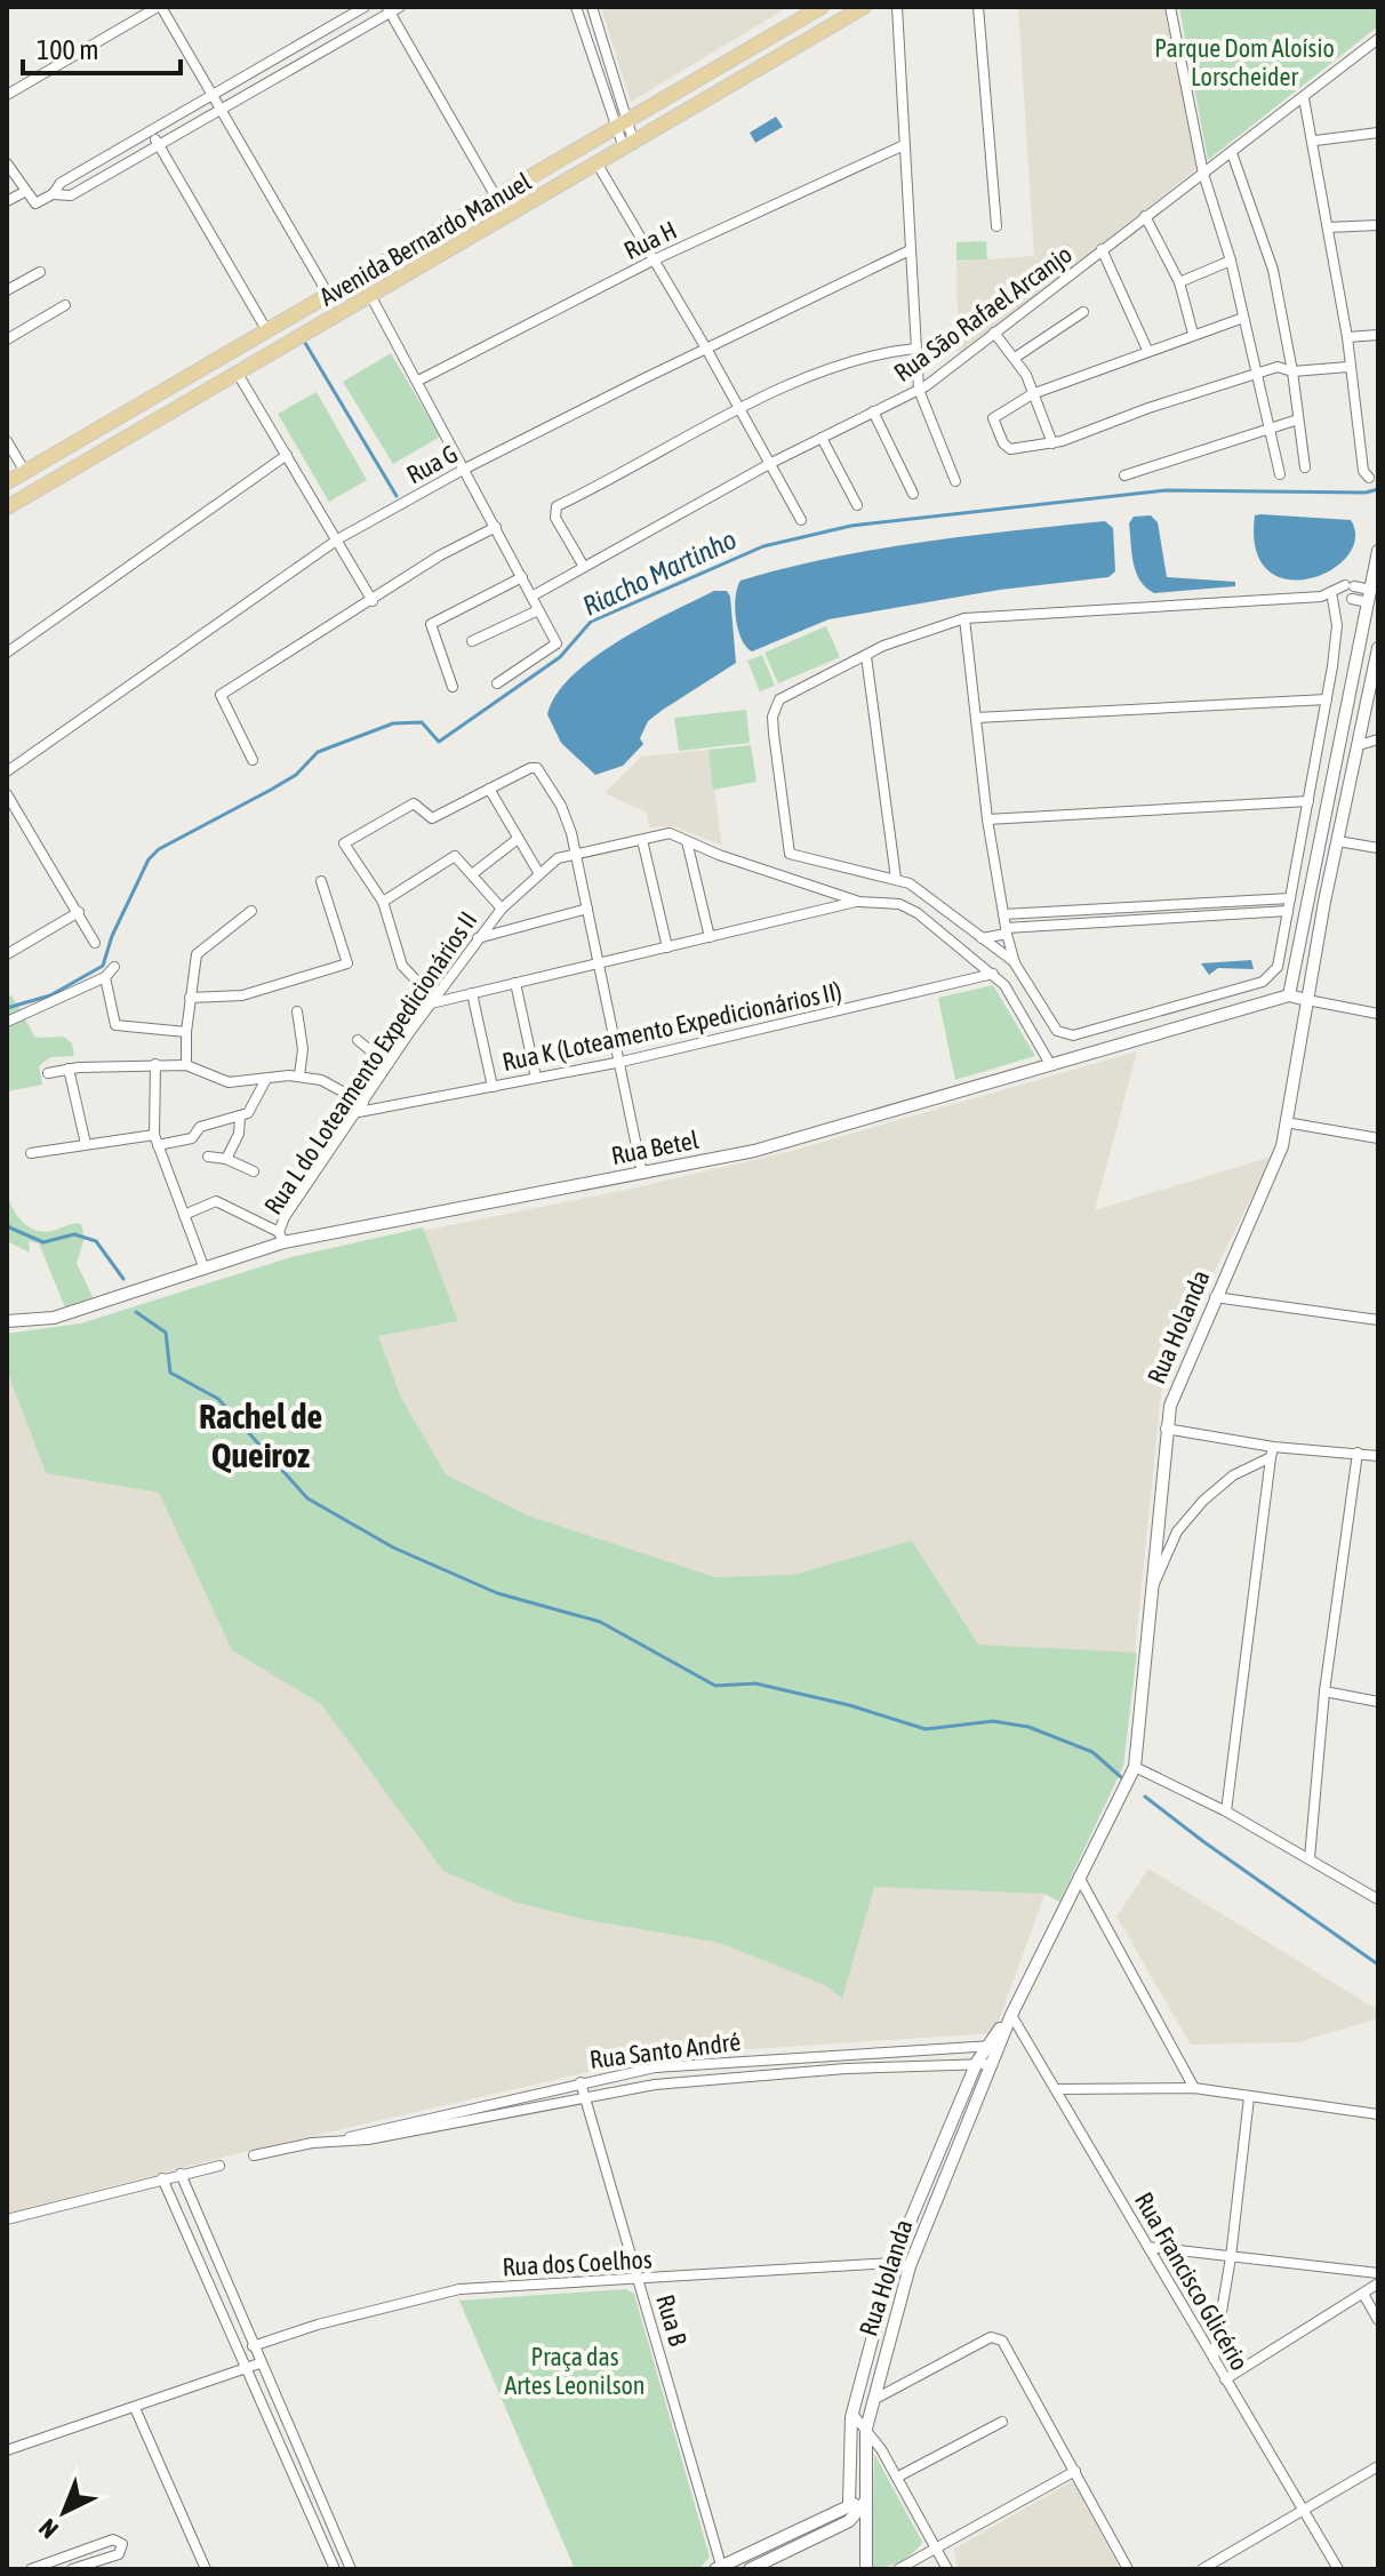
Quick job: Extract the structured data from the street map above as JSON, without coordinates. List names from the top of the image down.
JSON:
{
  "streets": {
    "main road": ["Avenida Bernardo Manuel"],
    "street": [
      "Rua H",
      "Rua São Rafael Arcanjo",
      "Rua G",
      "Rua K (Loteamento Expedicionários II)",
      "Rua L do Loteamento Expedicionários II",
      "Rua Betel",
      "Rua Holanda",
      "Rua Santo André",
      "Rua dos Coelhos",
      "Rua Francisco Glicério",
      "Rua B"
    ]
  },
  "crossings": [
    ["Rua K (Loteamento Expedicionários II)", "Rua L do Loteamento Expedicionários II"],
    ["Rua L do Loteamento Expedicionários II", "Rua Betel"],
    ["Rua Holanda", "Rua Santo André"],
    ["Rua Holanda", "Rua dos Coelhos"],
    ["Rua Holanda", "Rua Francisco Glicério"],
    ["Rua Santo André", "Rua B"],
    ["Rua dos Coelhos", "Rua B"]
  ],
  "districts": ["Rachel de Queiroz"],
  "water": ["Riacho Martinho"],
  "parks": ["Parque Dom Aloísio Lorscheider", "Praça das Artes Leonilson"],
  "scale_bar": "100 m",
  "north": "bottom left"
}
